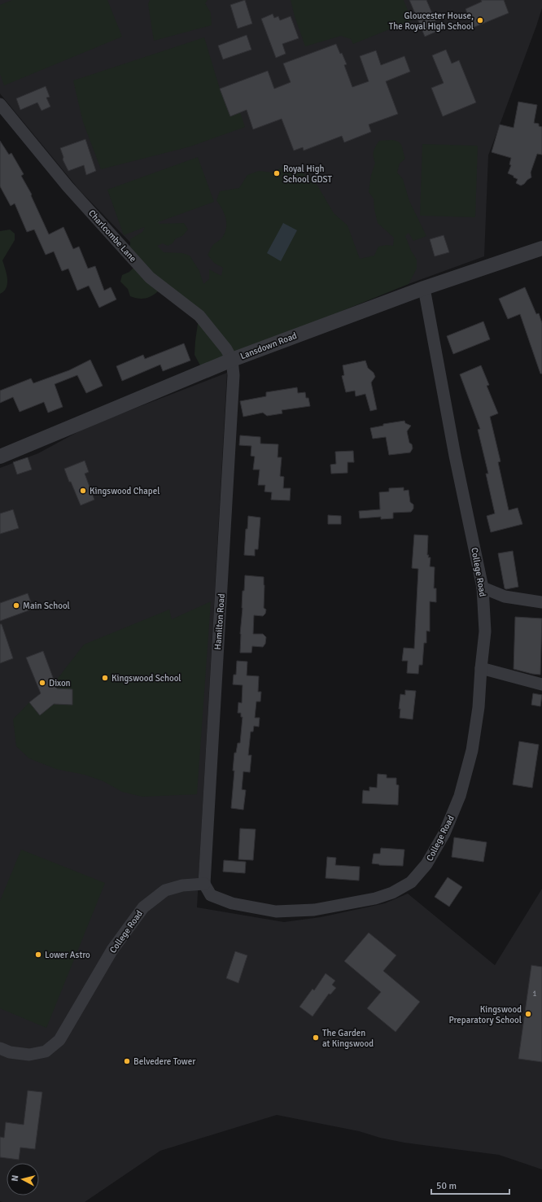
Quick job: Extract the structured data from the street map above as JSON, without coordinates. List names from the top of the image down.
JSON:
{
  "streets": {
    "street": [
      "Charlcombe Lane",
      "Lansdown Road",
      "College Road",
      "Hamilton Road"
    ]
  },
  "crossings": [
    ["Charlcombe Lane", "Lansdown Road"],
    ["Charlcombe Lane", "Hamilton Road"],
    ["Lansdown Road", "College Road"],
    ["Lansdown Road", "Hamilton Road"],
    ["College Road", "Hamilton Road"]
  ],
  "places": [
    "Gloucester House, The Royal High School",
    "Royal High School GDST",
    "Kingswood Chapel",
    "Main School",
    "Kingswood School",
    "Dixon",
    "Lower Astro",
    "Kingswood Preparatory School",
    "The Garden at Kingswood",
    "Belvedere Tower"
  ],
  "house_numbers": ["1"],
  "scale_bar": "50 m",
  "north": "left"
}
